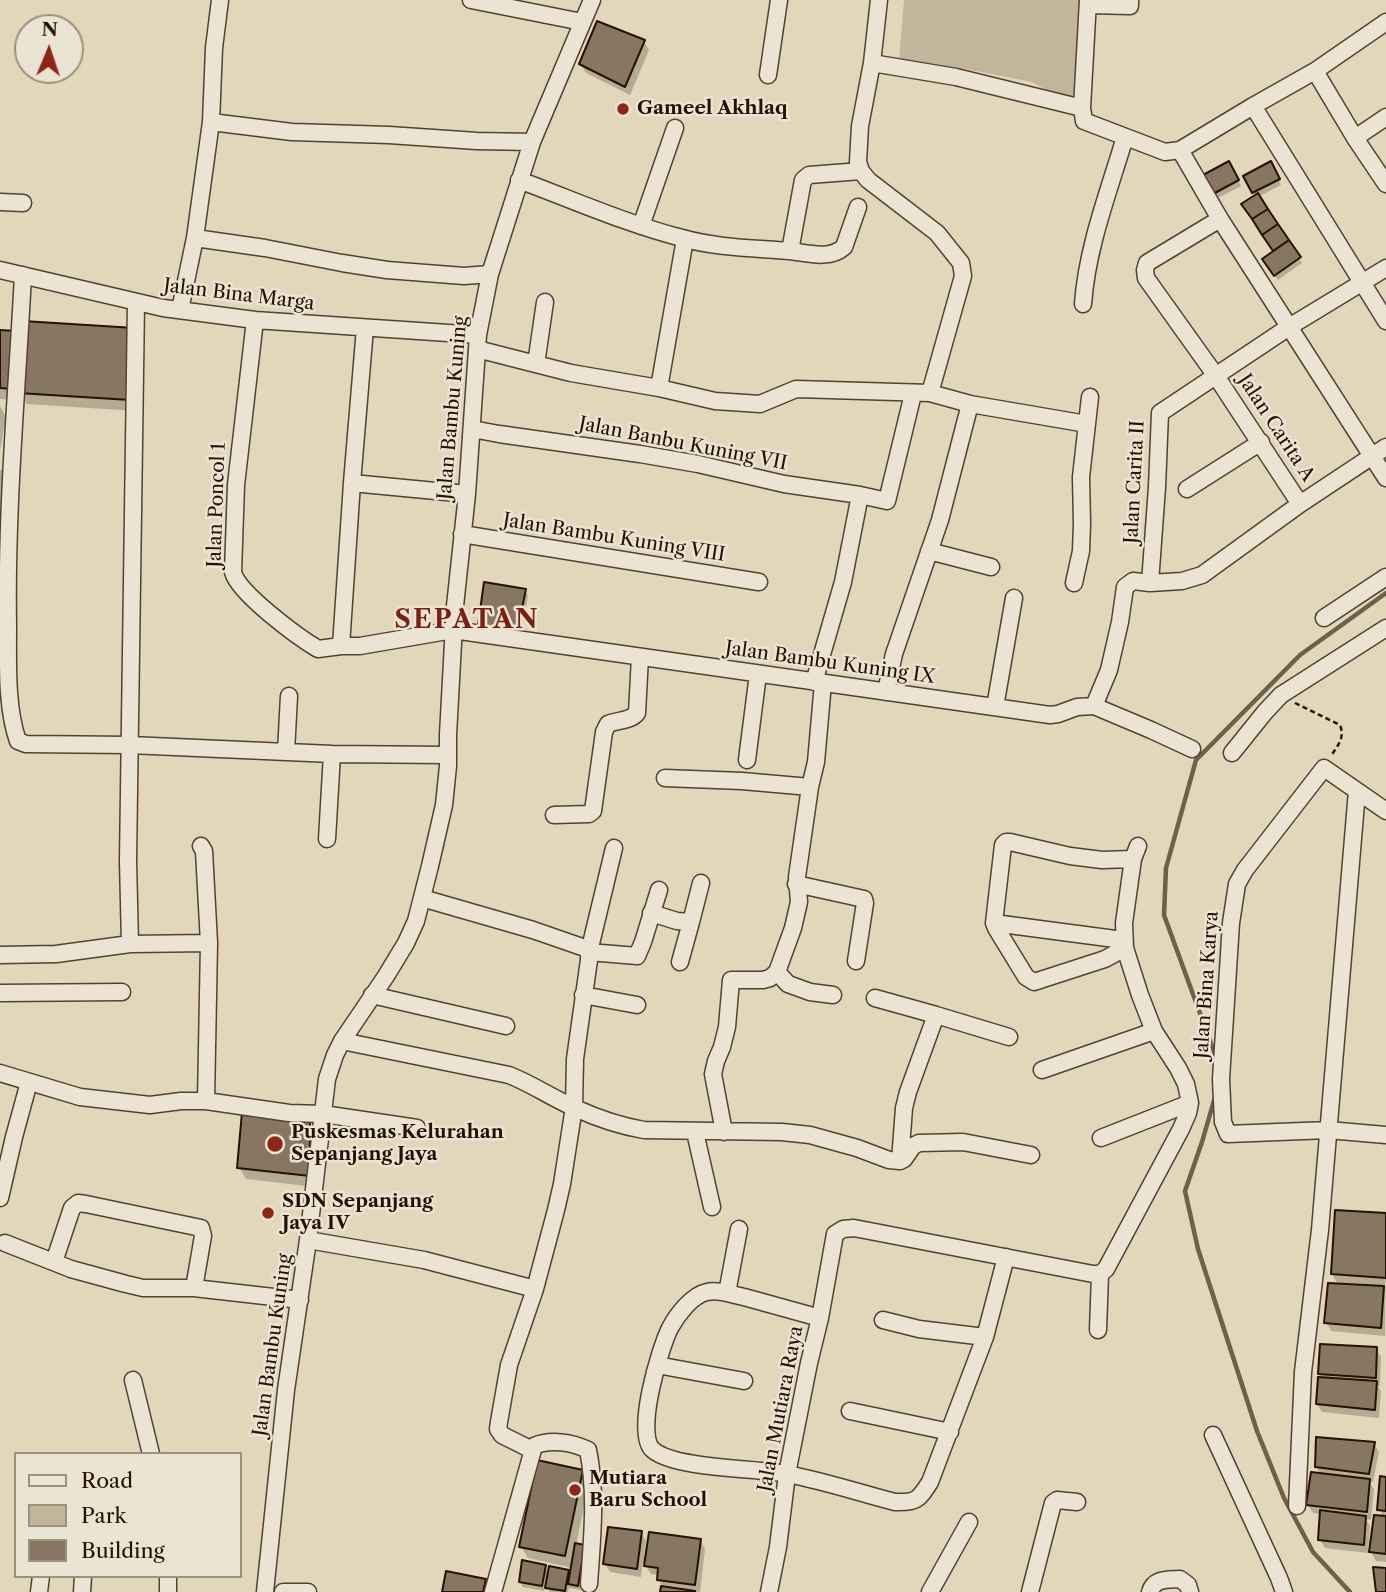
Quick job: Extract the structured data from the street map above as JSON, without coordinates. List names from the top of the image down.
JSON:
{
  "streets": {
    "street": [
      "Jalan Bina Marga",
      "Jalan Bambu Kuning",
      "Jalan Carita A",
      "Jalan Banbu Kuning VII",
      "Jalan Carita II",
      "Jalan Poncol 1",
      "Jalan Bambu Kuning VIII",
      "Jalan Bambu Kuning IX",
      "Jalan Bina Karya",
      "Jalan Mutiara Raya"
    ]
  },
  "crossings": [
    ["Jalan Bina Marga", "Jalan Bambu Kuning"],
    ["Jalan Bina Marga", "Jalan Banbu Kuning VII"],
    ["Jalan Bina Marga", "Jalan Poncol 1"],
    ["Jalan Bambu Kuning", "Jalan Banbu Kuning VII"],
    ["Jalan Bambu Kuning", "Jalan Bambu Kuning VIII"],
    ["Jalan Bambu Kuning", "Jalan Bambu Kuning IX"],
    ["Jalan Carita A", "Jalan Carita II"],
    ["Jalan Poncol 1", "Jalan Bambu Kuning IX"]
  ],
  "districts": ["SEPATAN"],
  "places": [
    "Gameel Akhlaq",
    "Puskesmas Kelurahan Sepanjang Jaya",
    "SDN Sepanjang Jaya IV",
    "Mutiara Baru School"
  ],
  "legend": ["Road", "Park", "Building"],
  "north": "top"
}
